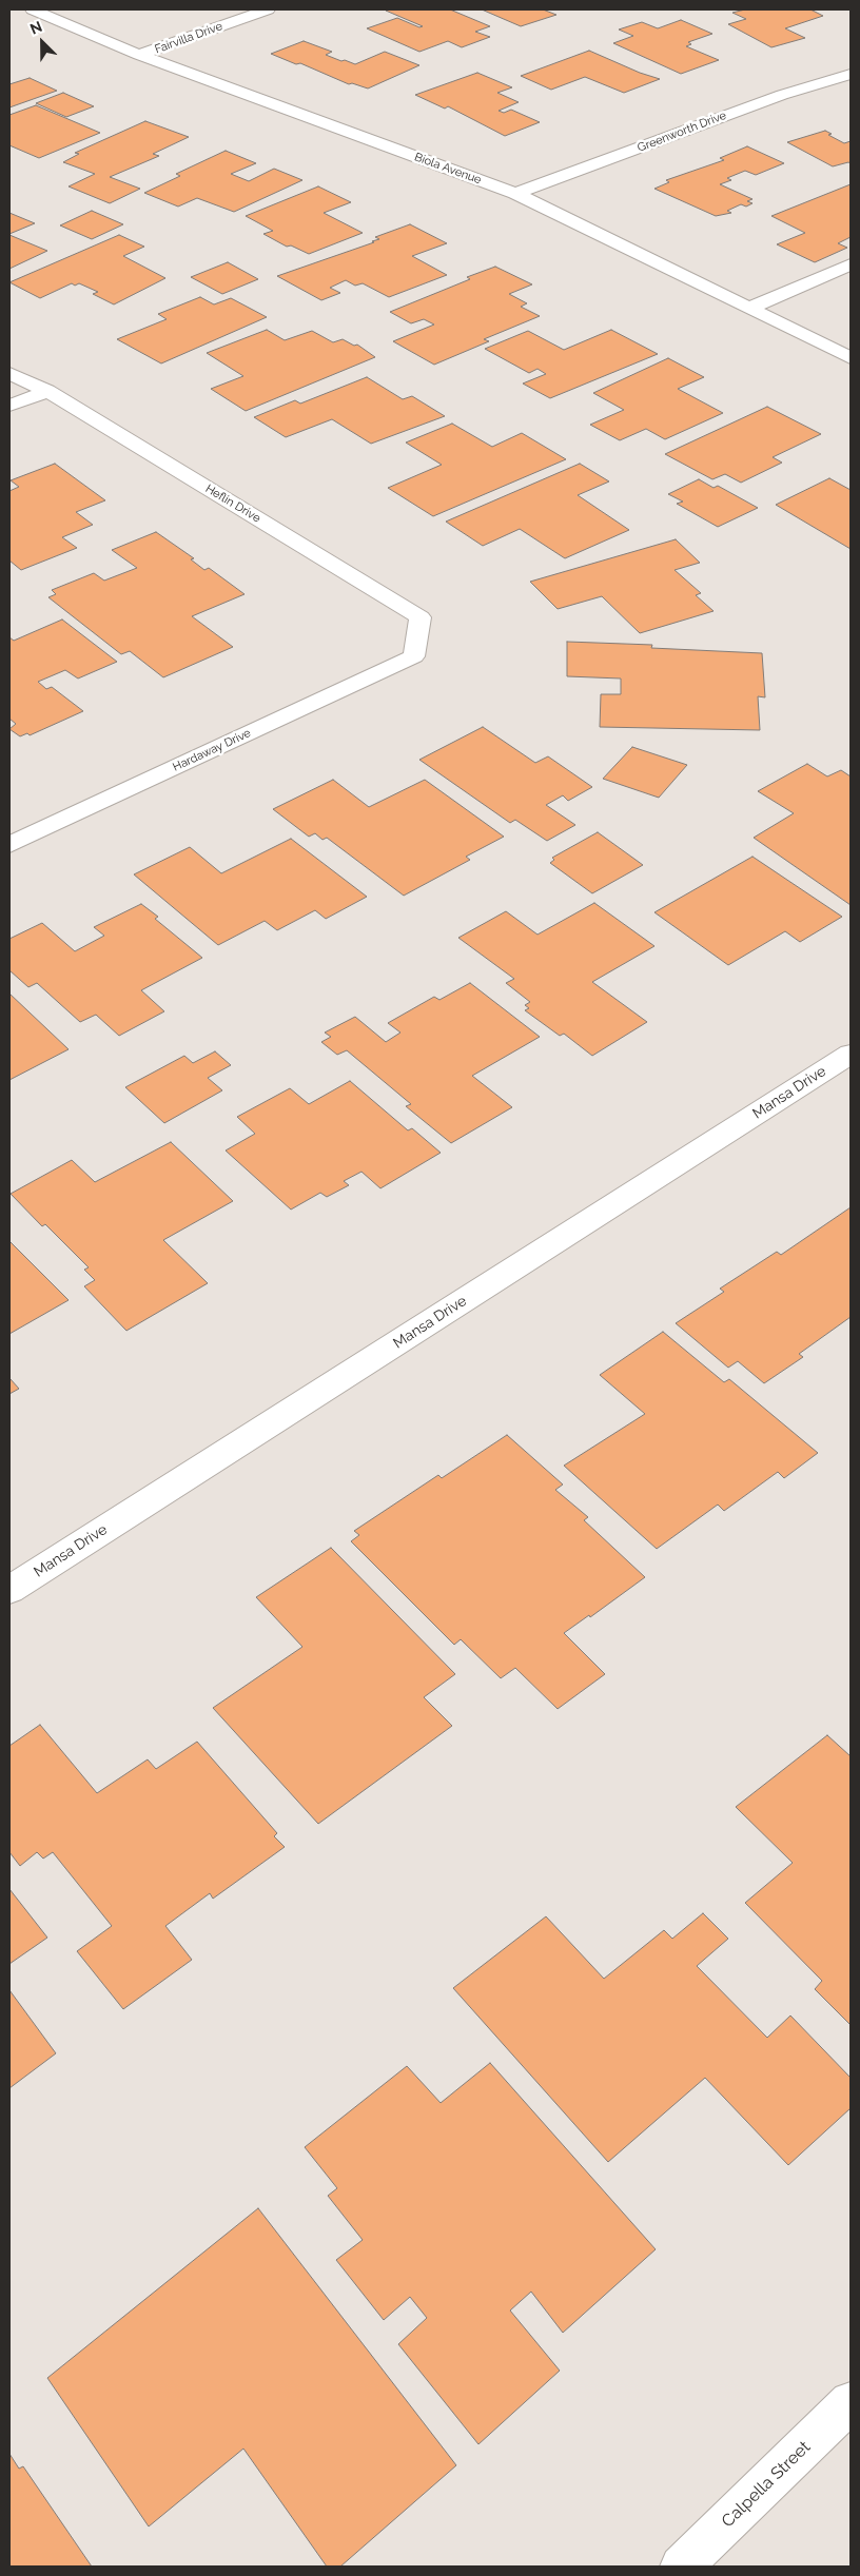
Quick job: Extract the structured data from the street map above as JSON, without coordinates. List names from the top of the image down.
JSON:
{
  "streets": {
    "street": [
      "Fairvilla Drive",
      "Greenworth Drive",
      "Biola Avenue",
      "Heflin Drive",
      "Hardaway Drive",
      "Mansa Drive",
      "Calpella Street"
    ]
  },
  "crossings": [
    ["Fairvilla Drive", "Biola Avenue"],
    ["Greenworth Drive", "Biola Avenue"],
    ["Heflin Drive", "Hardaway Drive"]
  ],
  "north": "top left"
}
